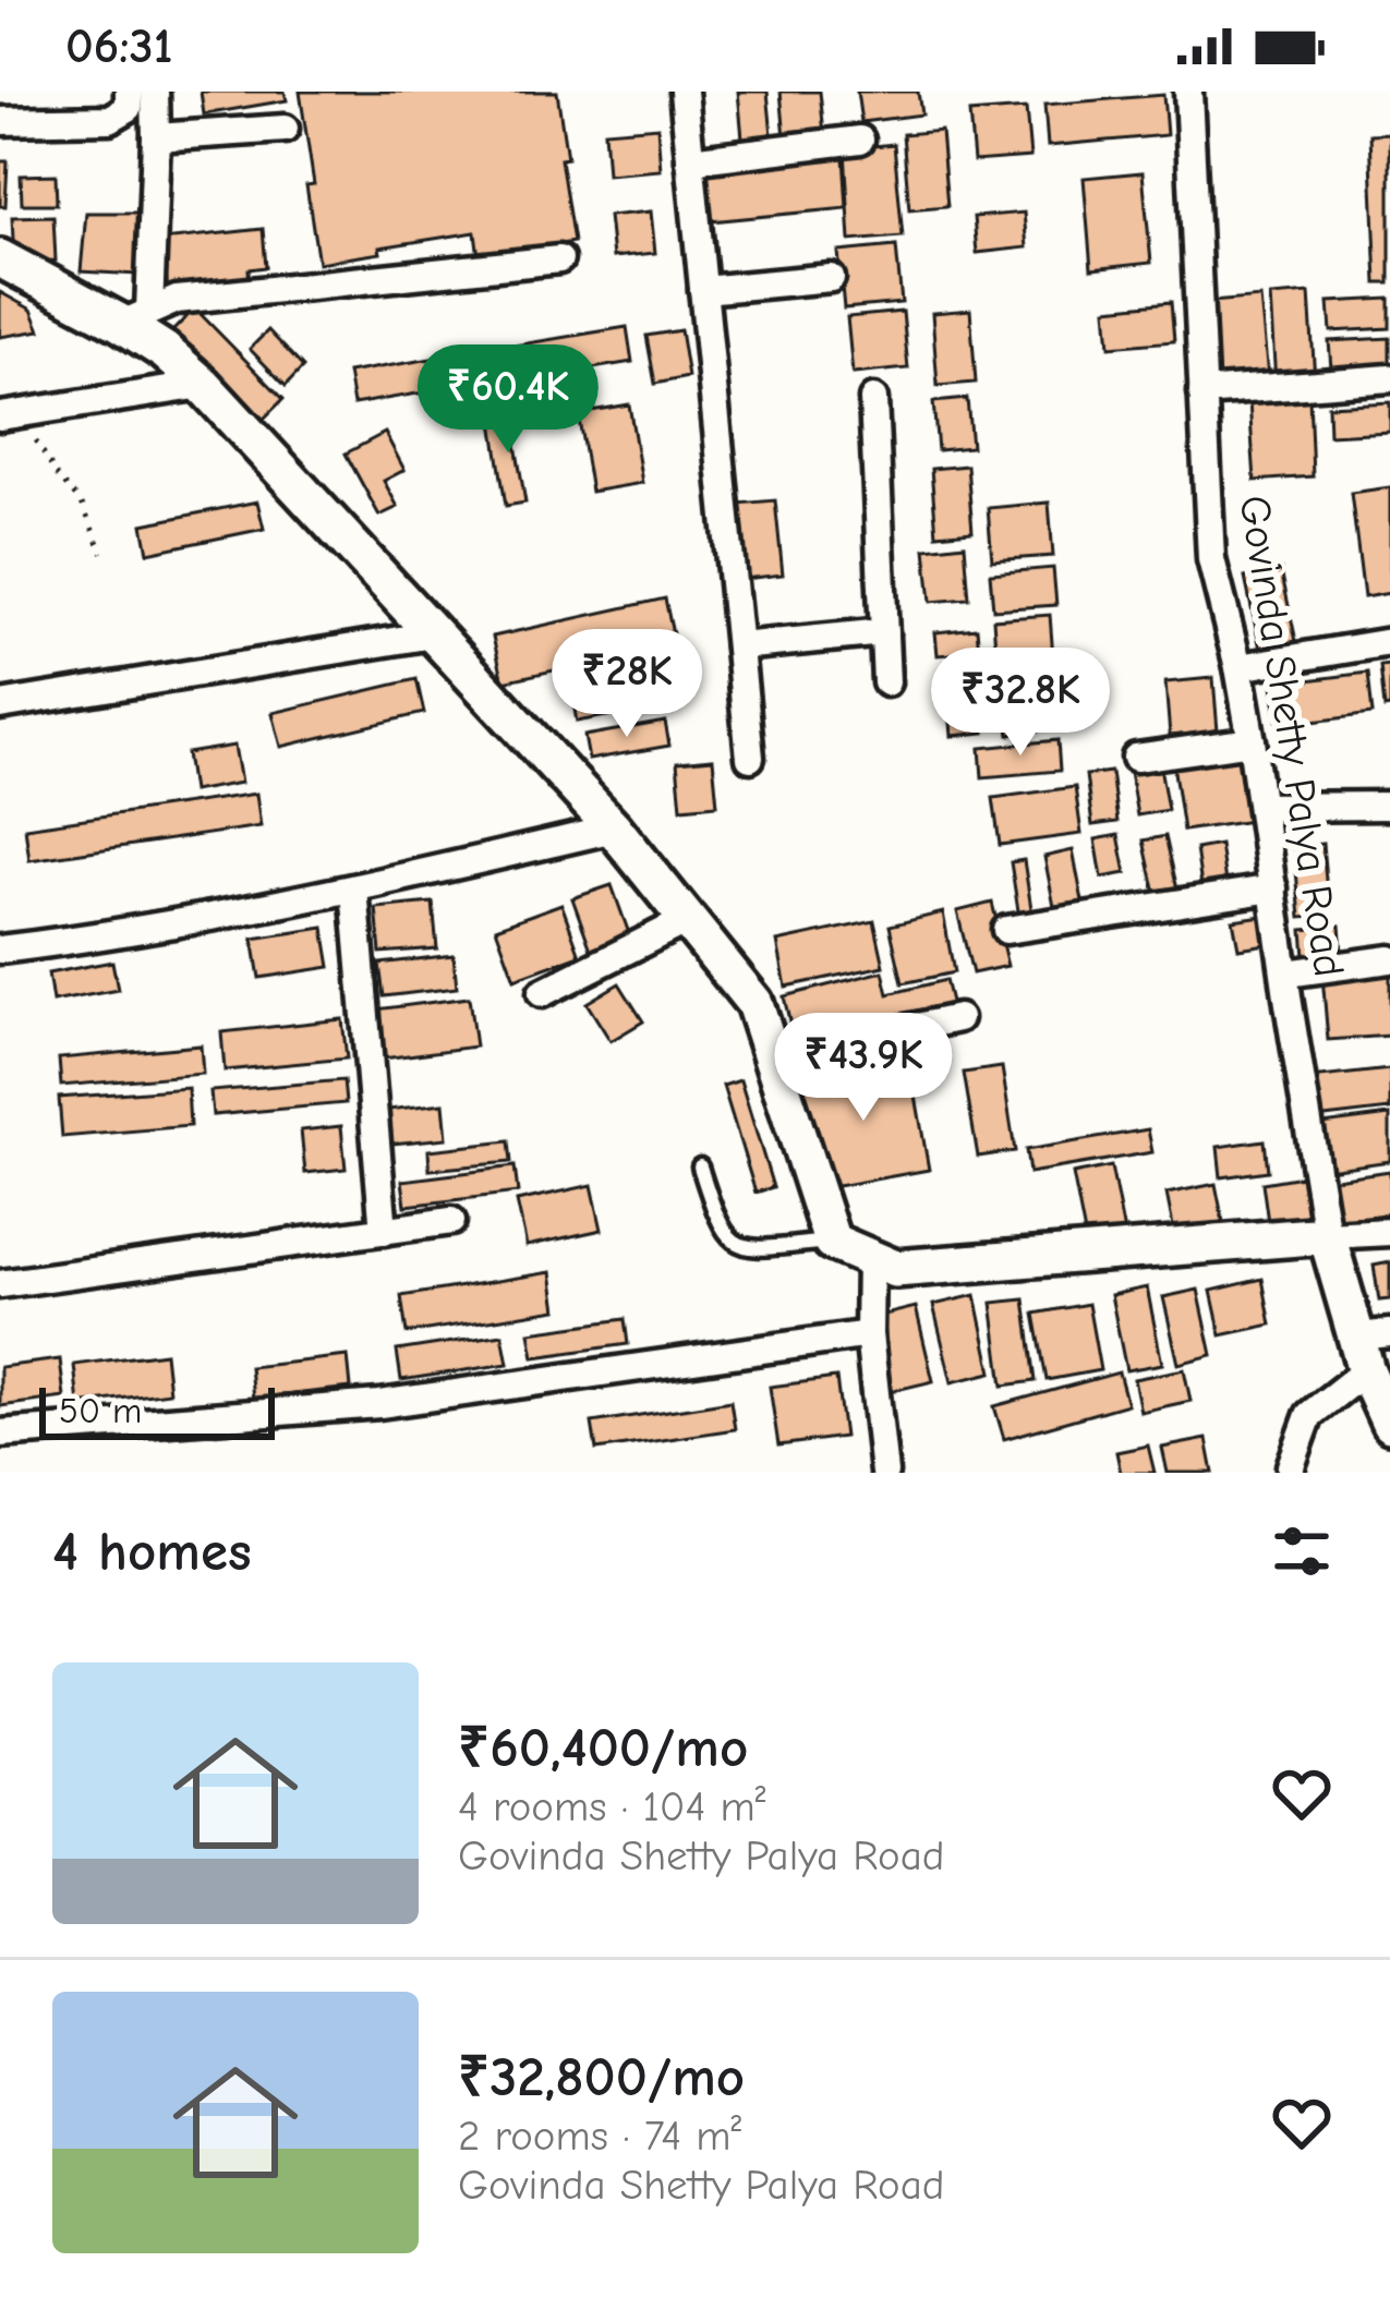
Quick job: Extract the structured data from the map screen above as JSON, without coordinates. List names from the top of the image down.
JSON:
{
  "streets": {
    "street": ["Govinda Shetty Palya Road"]
  },
  "scale_bar": "50 m",
  "page": {
    "status": "06:31",
    "price": [
      "₹60.4K",
      "₹28K",
      "₹32.8K",
      "₹43.9K"
    ],
    "scale": "50 m",
    "heading": "4 homes",
    "list": [
      {
        "name": "₹60,400/mo",
        "note": "4 rooms · 104 m² · Govinda Shetty Palya Road"
      },
      {
        "name": "₹32,800/mo",
        "note": "2 rooms · 74 m² · Govinda Shetty Palya Road"
      }
    ]
  }
}
